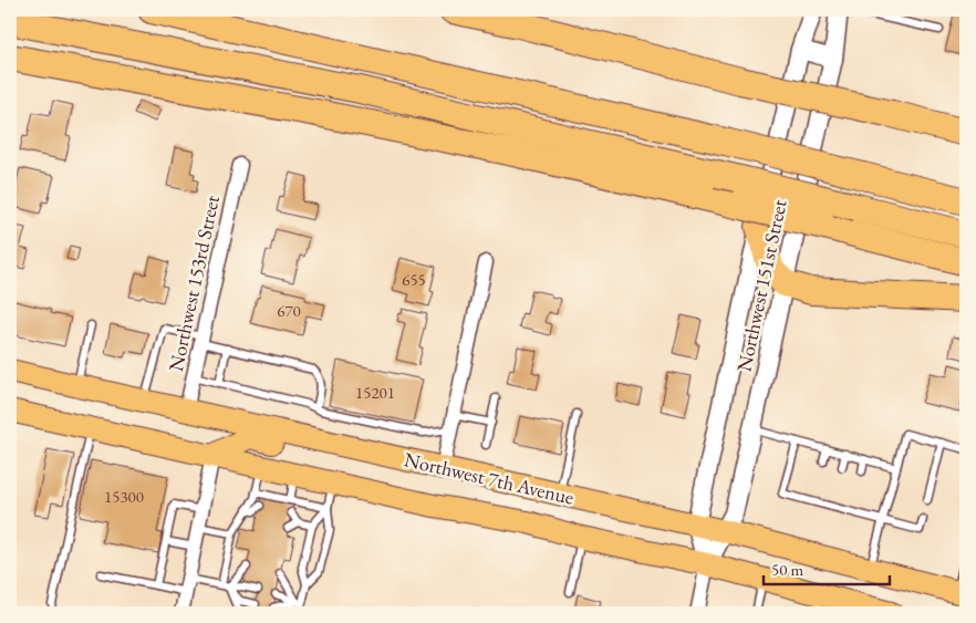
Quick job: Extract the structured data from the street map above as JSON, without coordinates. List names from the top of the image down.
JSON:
{
  "streets": {
    "main road": ["Northwest 7th Avenue"],
    "street": ["Northwest 153rd Street", "Northwest 151st Street"]
  },
  "crossings": [
    ["Northwest 153rd Street", "Northwest 7th Avenue"],
    ["Northwest 151st Street", "Northwest 7th Avenue"]
  ],
  "house_numbers": [
    "655",
    "670",
    "15201",
    "15300"
  ],
  "scale_bar": "50 m"
}
